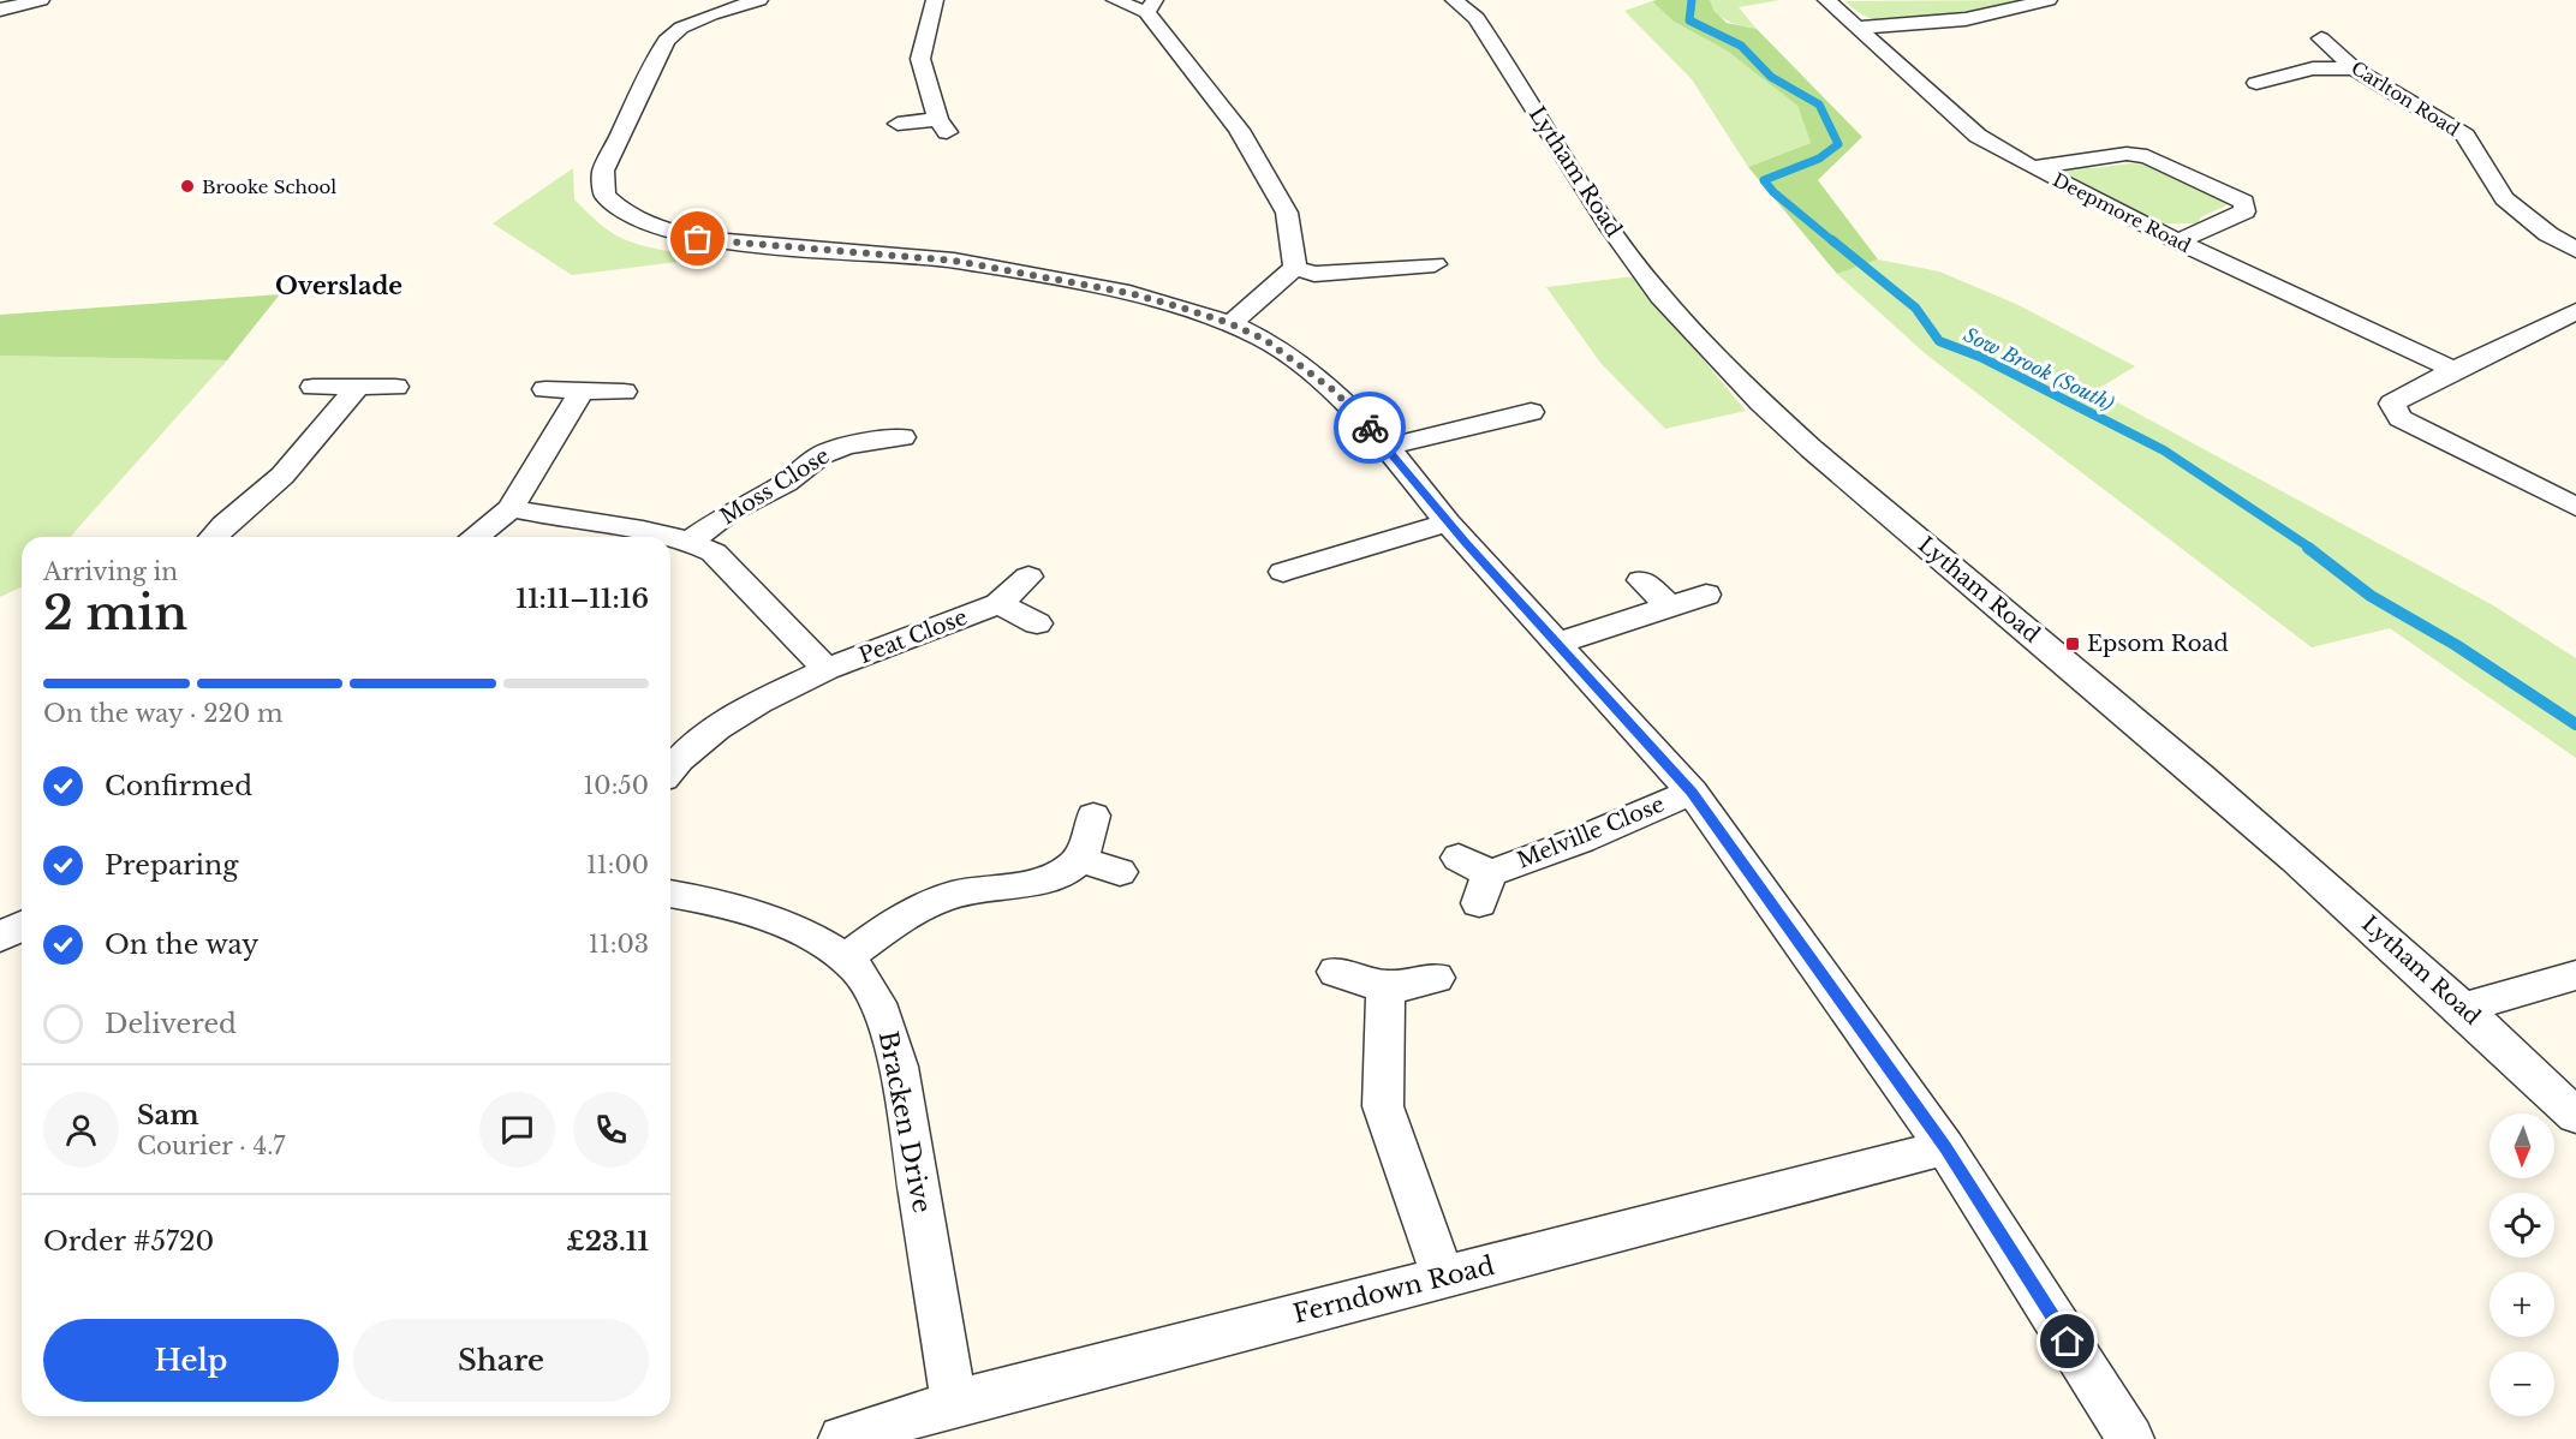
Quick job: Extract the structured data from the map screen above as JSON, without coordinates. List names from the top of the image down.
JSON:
{
  "streets": {
    "street": [
      "Carlton Road",
      "Lytham Road",
      "Deepmore Road",
      "Moss Close",
      "Peat Close",
      "Melville Close",
      "Bracken Drive",
      "Ferndown Road"
    ]
  },
  "crossings": [
    ["Bracken Drive", "Ferndown Road"]
  ],
  "districts": ["Overslade"],
  "water": ["Sow Brook (South)"],
  "places": {
    "other": ["Brooke School"],
    "transit": ["Epsom Road"]
  },
  "north": "bottom",
  "page": {
    "heading": ["2 min", "Arriving in", "11:11–11:16"],
    "panel": [
      "Sam",
      "Courier · 4.7",
      "Order #5720",
      "£23.11"
    ],
    "bar": "On the way · 220 m",
    "list": [
      ["Confirmed", "10:50"],
      ["Preparing", "11:00"],
      ["On the way", "11:03"],
      "Delivered"
    ],
    "map_buttons": ["+", "−"],
    "buttons": ["Help", "Share"]
  }
}
